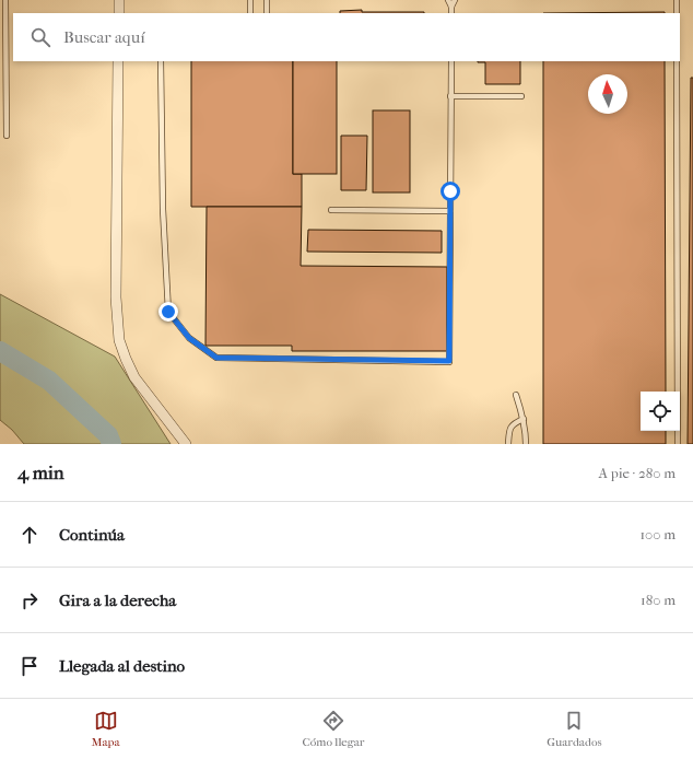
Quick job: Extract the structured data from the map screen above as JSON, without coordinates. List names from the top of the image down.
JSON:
{
  "north": "top",
  "page": {
    "search": "Buscar aquí",
    "heading": ["4 min", "A pie · 280 m"],
    "list": [
      ["Continúa", "100 m"],
      ["Gira a la derecha", "180 m"],
      "Llegada al destino"
    ],
    "nav": ["Mapa", "Cómo llegar", "Guardados"]
  }
}
